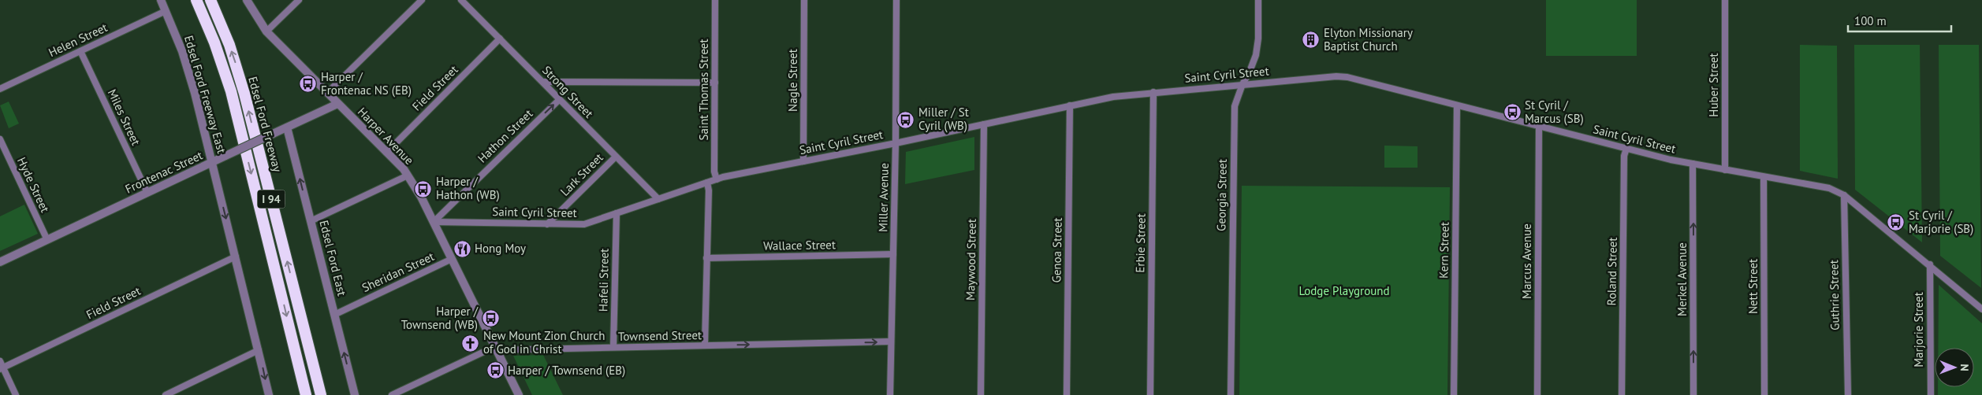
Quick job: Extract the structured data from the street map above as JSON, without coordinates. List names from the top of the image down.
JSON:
{
  "streets": {
    "highway": ["Edsel Ford Freeway", "I 94"],
    "street": [
      "Helen Street",
      "Saint Cyril Street",
      "Nagle Street",
      "Huber Street",
      "Field Street",
      "Saint Thomas Street",
      "Strong Street",
      "Edsel Ford Freeway East",
      "Miles Street",
      "Harper Avenue",
      "Hathon Street",
      "Frontenac Street",
      "Lark Street",
      "Hyde Street",
      "Georgia Street",
      "Miller Avenue",
      "Erbie Street",
      "Wallace Street",
      "Genoa Street",
      "Kern Street",
      "Edsel Ford East",
      "Maywood Street",
      "Marcus Avenue",
      "Roland Street",
      "Sheridan Street",
      "Merkel Avenue",
      "Hafeli Street",
      "Nett Street",
      "Guthrie Street",
      "Marjorie Street",
      "Townsend Street"
    ]
  },
  "crossings": [
    ["Helen Street", "Edsel Ford Freeway East"],
    ["Helen Street", "Miles Street"],
    ["Saint Cyril Street", "Nagle Street"],
    ["Saint Cyril Street", "Huber Street"],
    ["Saint Cyril Street", "Saint Thomas Street"],
    ["Saint Cyril Street", "Strong Street"],
    ["Saint Cyril Street", "Harper Avenue"],
    ["Saint Cyril Street", "Hathon Street"],
    ["Saint Cyril Street", "Lark Street"],
    ["Saint Cyril Street", "Georgia Street"],
    ["Saint Cyril Street", "Miller Avenue"],
    ["Saint Cyril Street", "Erbie Street"],
    ["Saint Cyril Street", "Genoa Street"],
    ["Saint Cyril Street", "Kern Street"],
    ["Saint Cyril Street", "Maywood Street"],
    ["Saint Cyril Street", "Marcus Avenue"],
    ["Saint Cyril Street", "Roland Street"],
    ["Saint Cyril Street", "Merkel Avenue"],
    ["Saint Cyril Street", "Hafeli Street"],
    ["Saint Cyril Street", "Nett Street"],
    ["Saint Cyril Street", "Guthrie Street"],
    ["Saint Cyril Street", "Marjorie Street"],
    ["Field Street", "Strong Street"],
    ["Field Street", "Edsel Ford Freeway East"],
    ["Field Street", "Harper Avenue"],
    ["Strong Street", "Hathon Street"],
    ["Strong Street", "Lark Street"],
    ["Edsel Ford Freeway East", "Frontenac Street"],
    ["Miles Street", "Frontenac Street"],
    ["Harper Avenue", "Hathon Street"],
    ["Harper Avenue", "Frontenac Street"],
    ["Harper Avenue", "Sheridan Street"],
    ["Harper Avenue", "Townsend Street"],
    ["Frontenac Street", "Hyde Street"],
    ["Frontenac Street", "Edsel Ford East"],
    ["Miller Avenue", "Wallace Street"],
    ["Miller Avenue", "Townsend Street"],
    ["Edsel Ford East", "Sheridan Street"],
    ["Hafeli Street", "Townsend Street"]
  ],
  "one_way": [
    "Edsel Ford Freeway East",
    "Hathon Street",
    "Edsel Ford East",
    "Merkel Avenue",
    "Townsend Street"
  ],
  "parks": ["Lodge Playground"],
  "places": {
    "building": ["Elyton Missionary Baptist Church"],
    "bus stop": [
      "Harper / Frontenac NS (EB)",
      "St Cyril / Marcus (SB)",
      "Miller / St Cyril (WB)",
      "Harper / Hathon (WB)",
      "St Cyril / Marjorie (SB)",
      "Harper / Townsend (WB)",
      "Harper / Townsend (EB)"
    ],
    "restaurant": ["Hong Moy"],
    "church": ["New Mount Zion Church of God in Christ"]
  },
  "scale_bar": "100 m",
  "north": "right"
}
